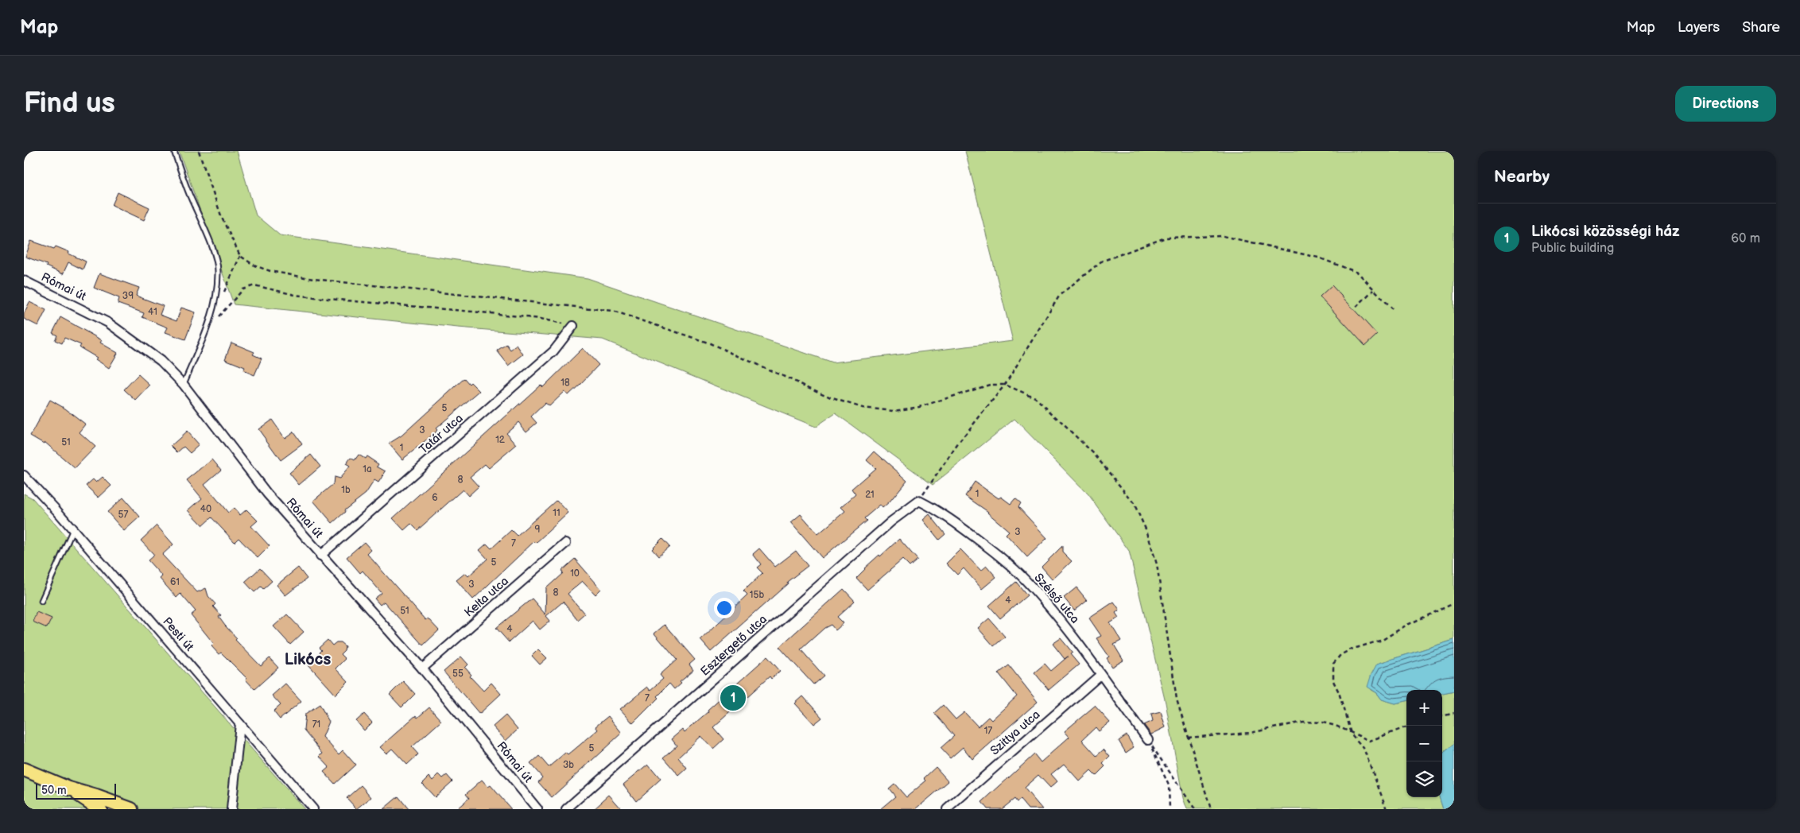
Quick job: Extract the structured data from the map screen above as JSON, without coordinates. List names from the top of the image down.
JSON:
{
  "streets": {
    "street": [
      "Római út",
      "Tatár utca",
      "Kelta utca",
      "Szélső utca",
      "Pesti út",
      "Esztergető utca",
      "Szittya utca"
    ]
  },
  "crossings": [
    ["Római út", "Tatár utca"],
    ["Római út", "Kelta utca"],
    ["Szélső utca", "Esztergető utca"],
    ["Szélső utca", "Szittya utca"]
  ],
  "districts": ["Likócs"],
  "house_numbers": [
    "39",
    "41",
    "18",
    "5",
    "3",
    "12",
    "51",
    "1",
    "1a",
    "8",
    "1b",
    "1",
    "21",
    "6",
    "40",
    "11",
    "57",
    "9",
    "3",
    "7",
    "5",
    "10",
    "61",
    "3",
    "8",
    "15b",
    "4",
    "51",
    "4",
    "55",
    "7",
    "71",
    "17",
    "5",
    "3b"
  ],
  "scale_bar": "50 m",
  "page": {
    "header": "Map",
    "nav": ["Map", "Layers", "Share"],
    "buttons": "Directions",
    "title": "Find us",
    "heading": "Nearby",
    "list": [
      {
        "mark": "1",
        "name": "Likócsi közösségi ház",
        "note": "Public building",
        "value": "60 m"
      }
    ],
    "pins": "1",
    "map_buttons": ["+", "−"],
    "scale": "50 m"
  }
}
